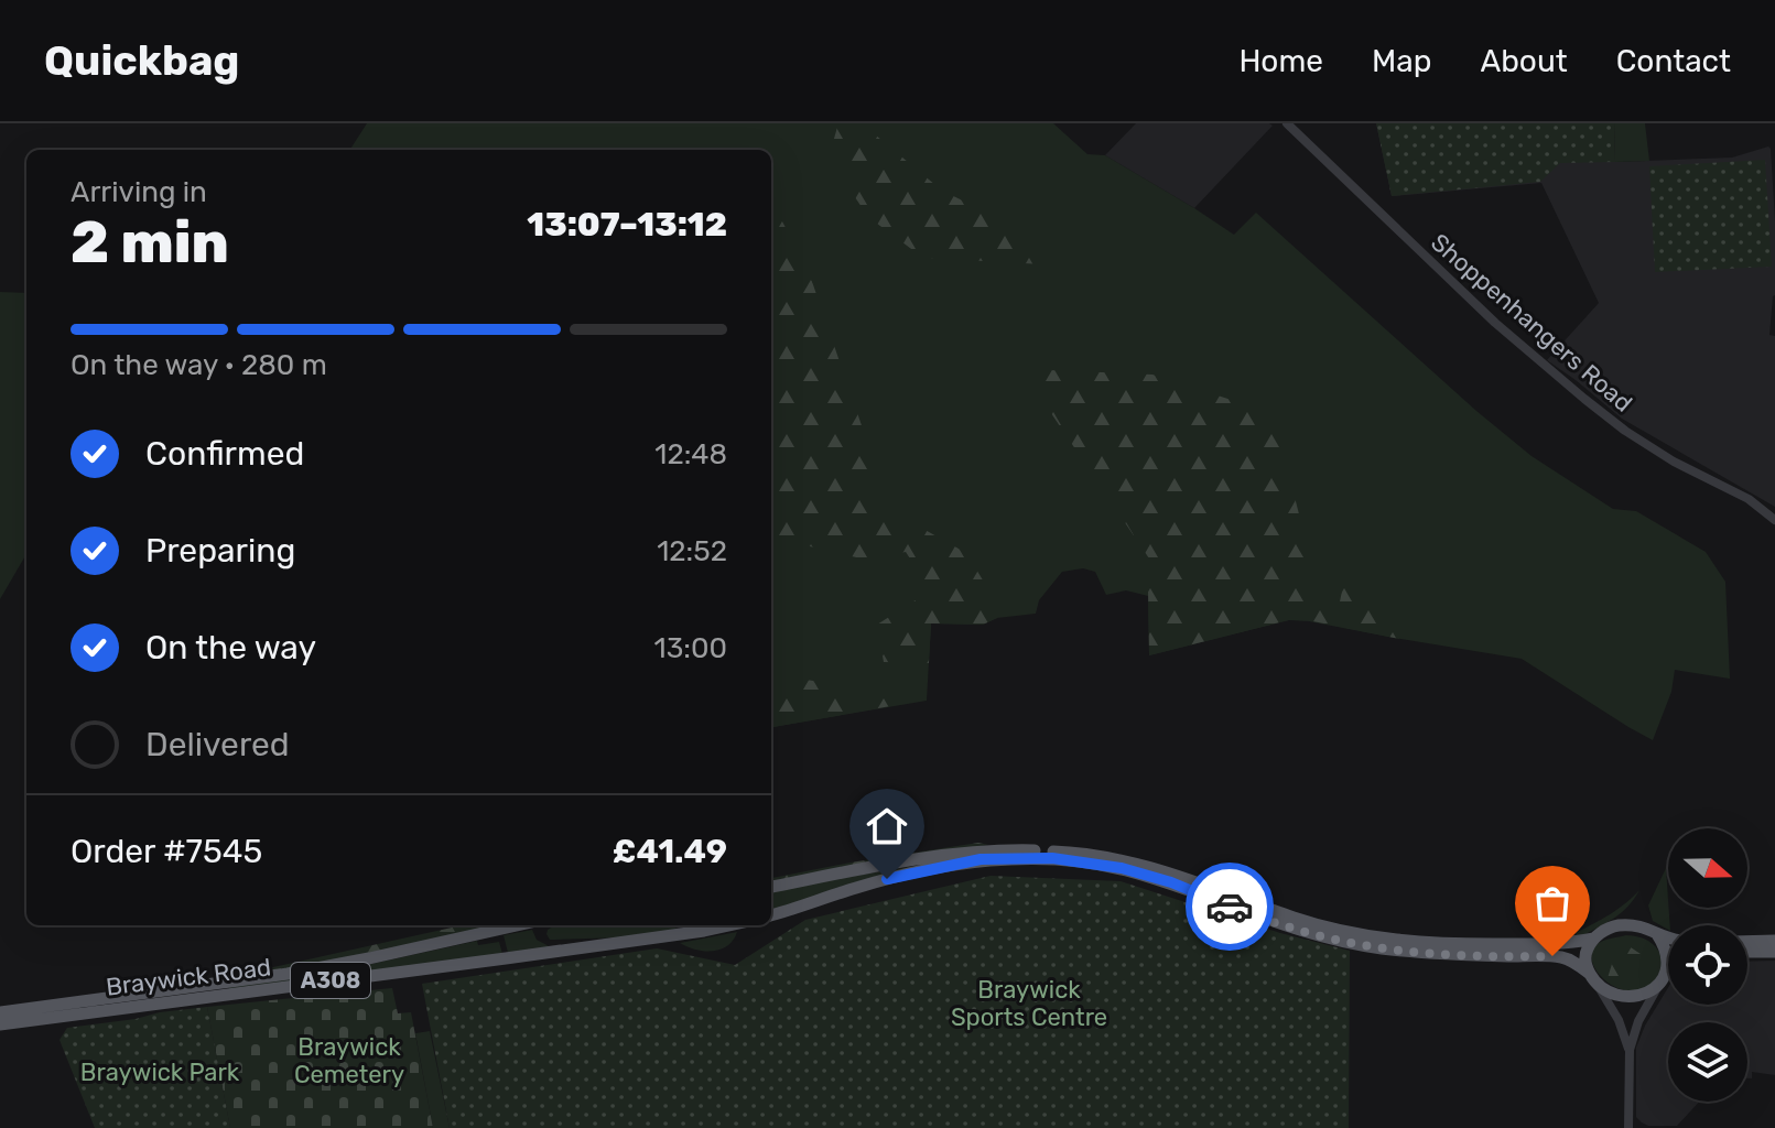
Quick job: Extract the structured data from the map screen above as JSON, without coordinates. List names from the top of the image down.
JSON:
{
  "streets": {
    "main road": ["Braywick Road", "A308"],
    "street": ["Shoppenhangers Road"]
  },
  "parks": ["Braywick Sports Centre", "Braywick Cemetery", "Braywick Park"],
  "north": "right",
  "page": {
    "header": "Quickbag",
    "nav": [
      "Home",
      "Map",
      "About",
      "Contact"
    ],
    "heading": ["2 min", "Arriving in", "13:07–13:12"],
    "panel": ["Order #7545", "£41.49"],
    "bar": "On the way · 280 m",
    "list": [
      ["Confirmed", "12:48"],
      ["Preparing", "12:52"],
      ["On the way", "13:00"],
      "Delivered"
    ]
  }
}
